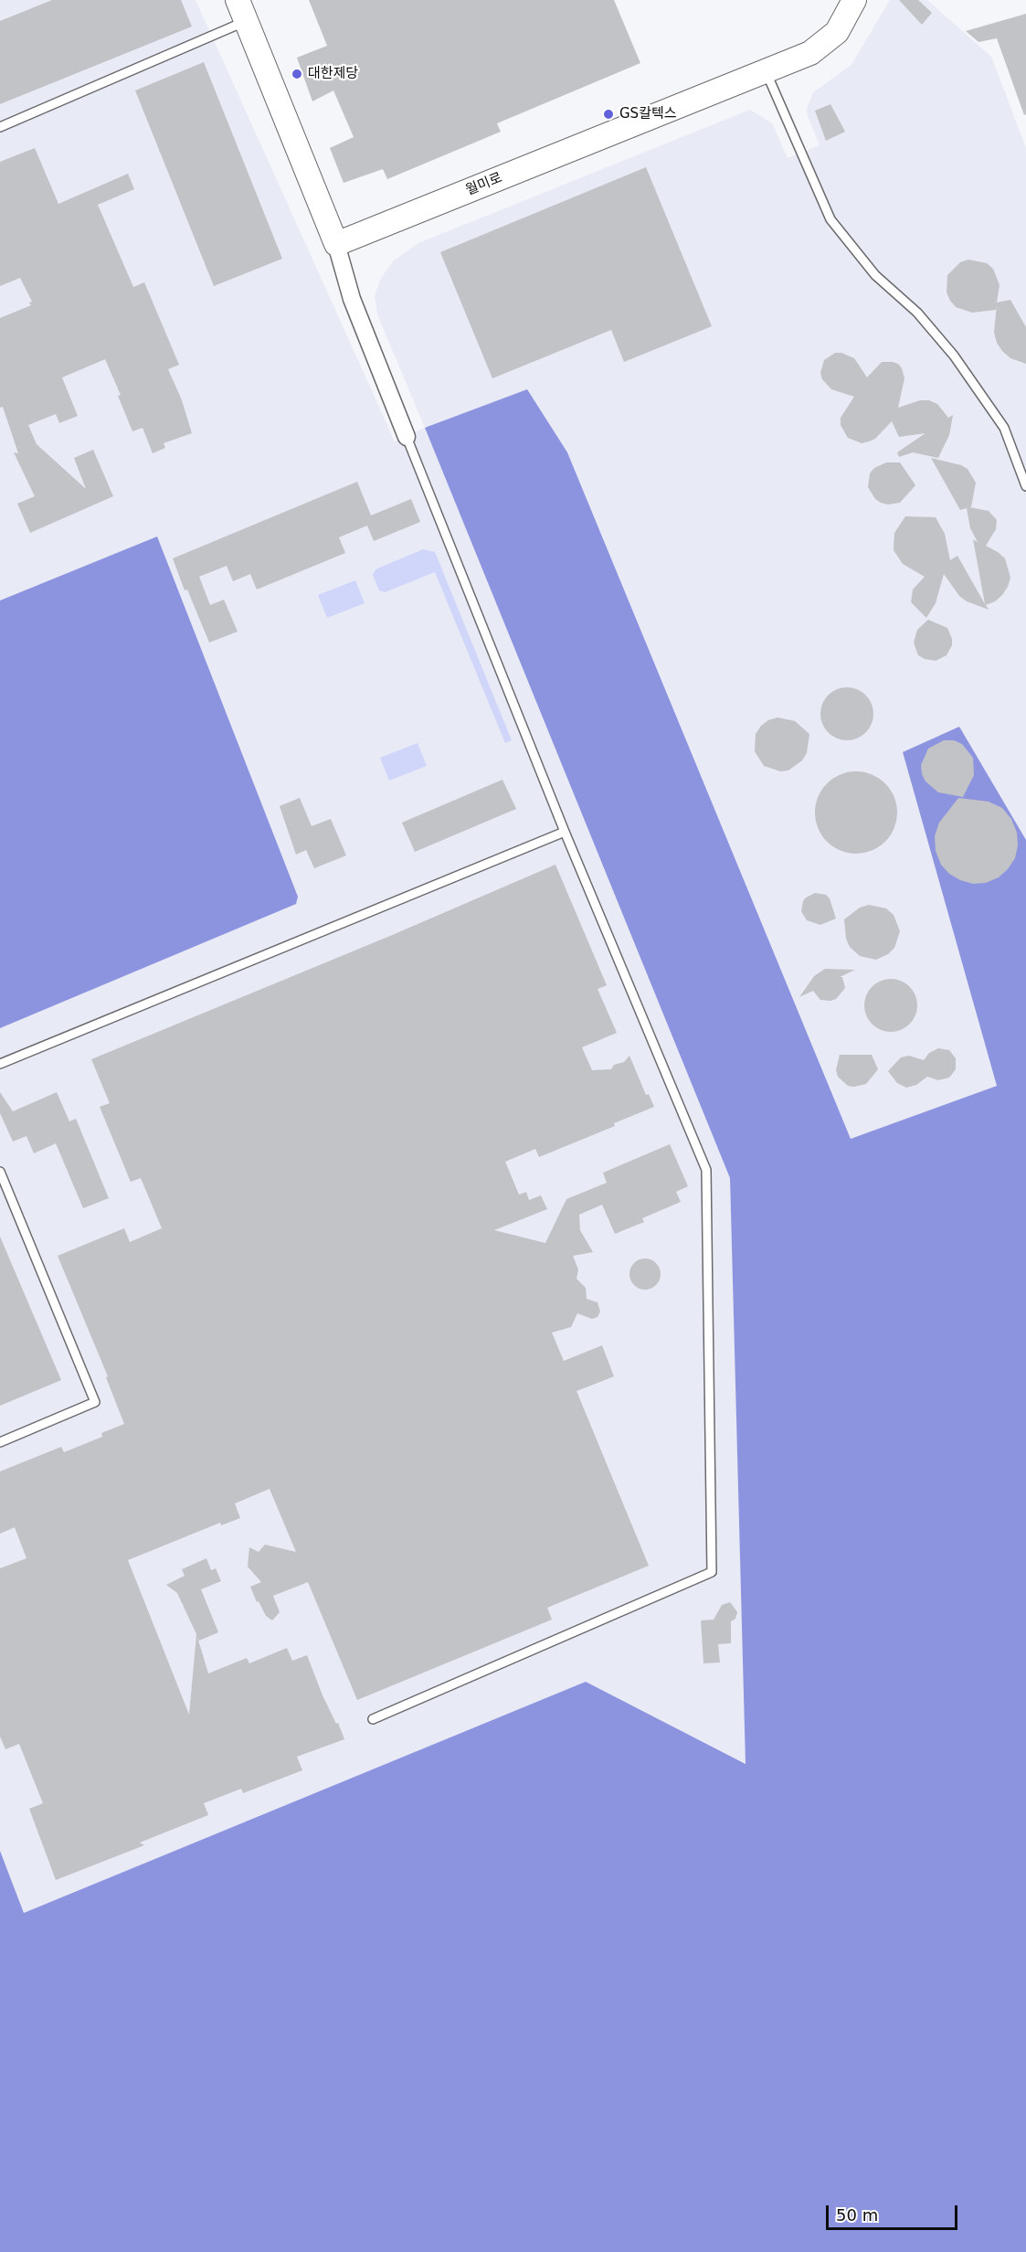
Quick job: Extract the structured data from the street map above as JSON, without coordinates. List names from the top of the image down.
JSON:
{
  "streets": {
    "main road": ["월미로"]
  },
  "places": ["대한제당", "GS칼텍스"],
  "scale_bar": "50 m"
}
